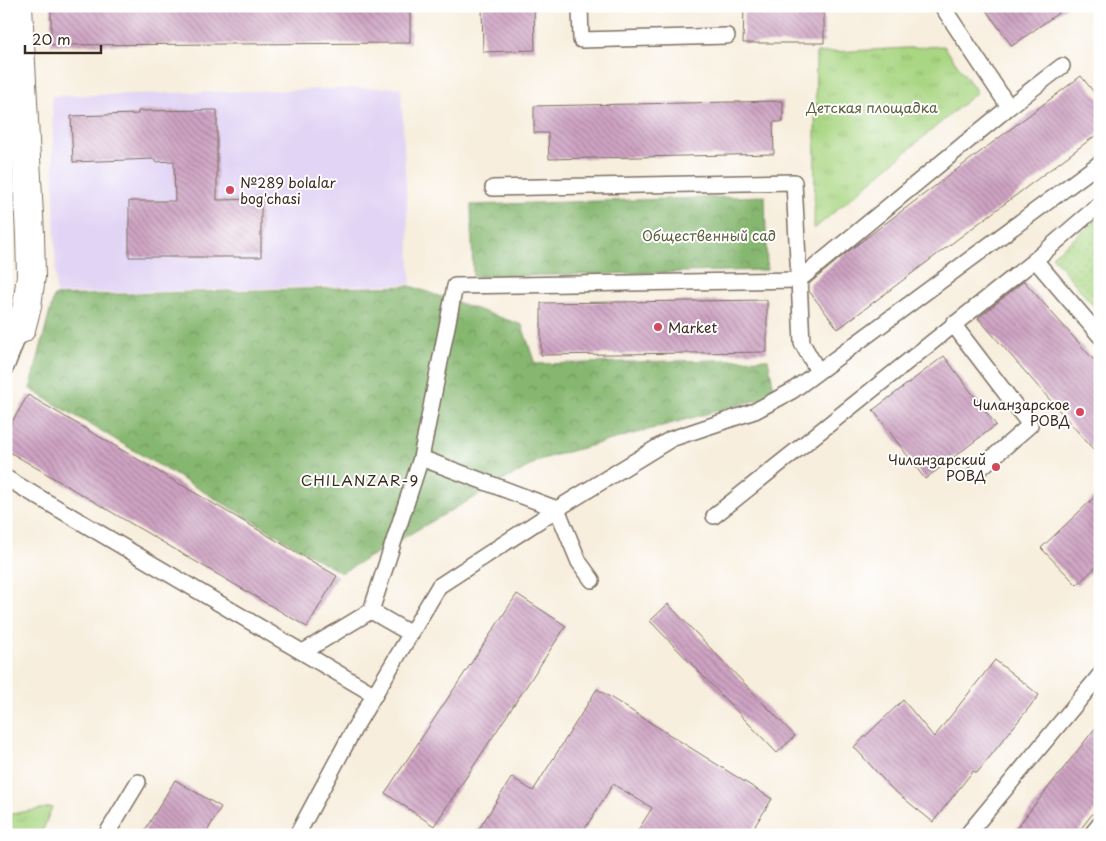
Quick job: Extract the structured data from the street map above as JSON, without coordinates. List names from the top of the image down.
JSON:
{
  "districts": ["CHILANZAR-9"],
  "parks": ["Детская площадка", "Общественный сад"],
  "places": [
    "№289 bolalar bog'chasi",
    "Market",
    "Чиланзарское РОВД",
    "Чиланзарский РОВД"
  ],
  "scale_bar": "20 m"
}
